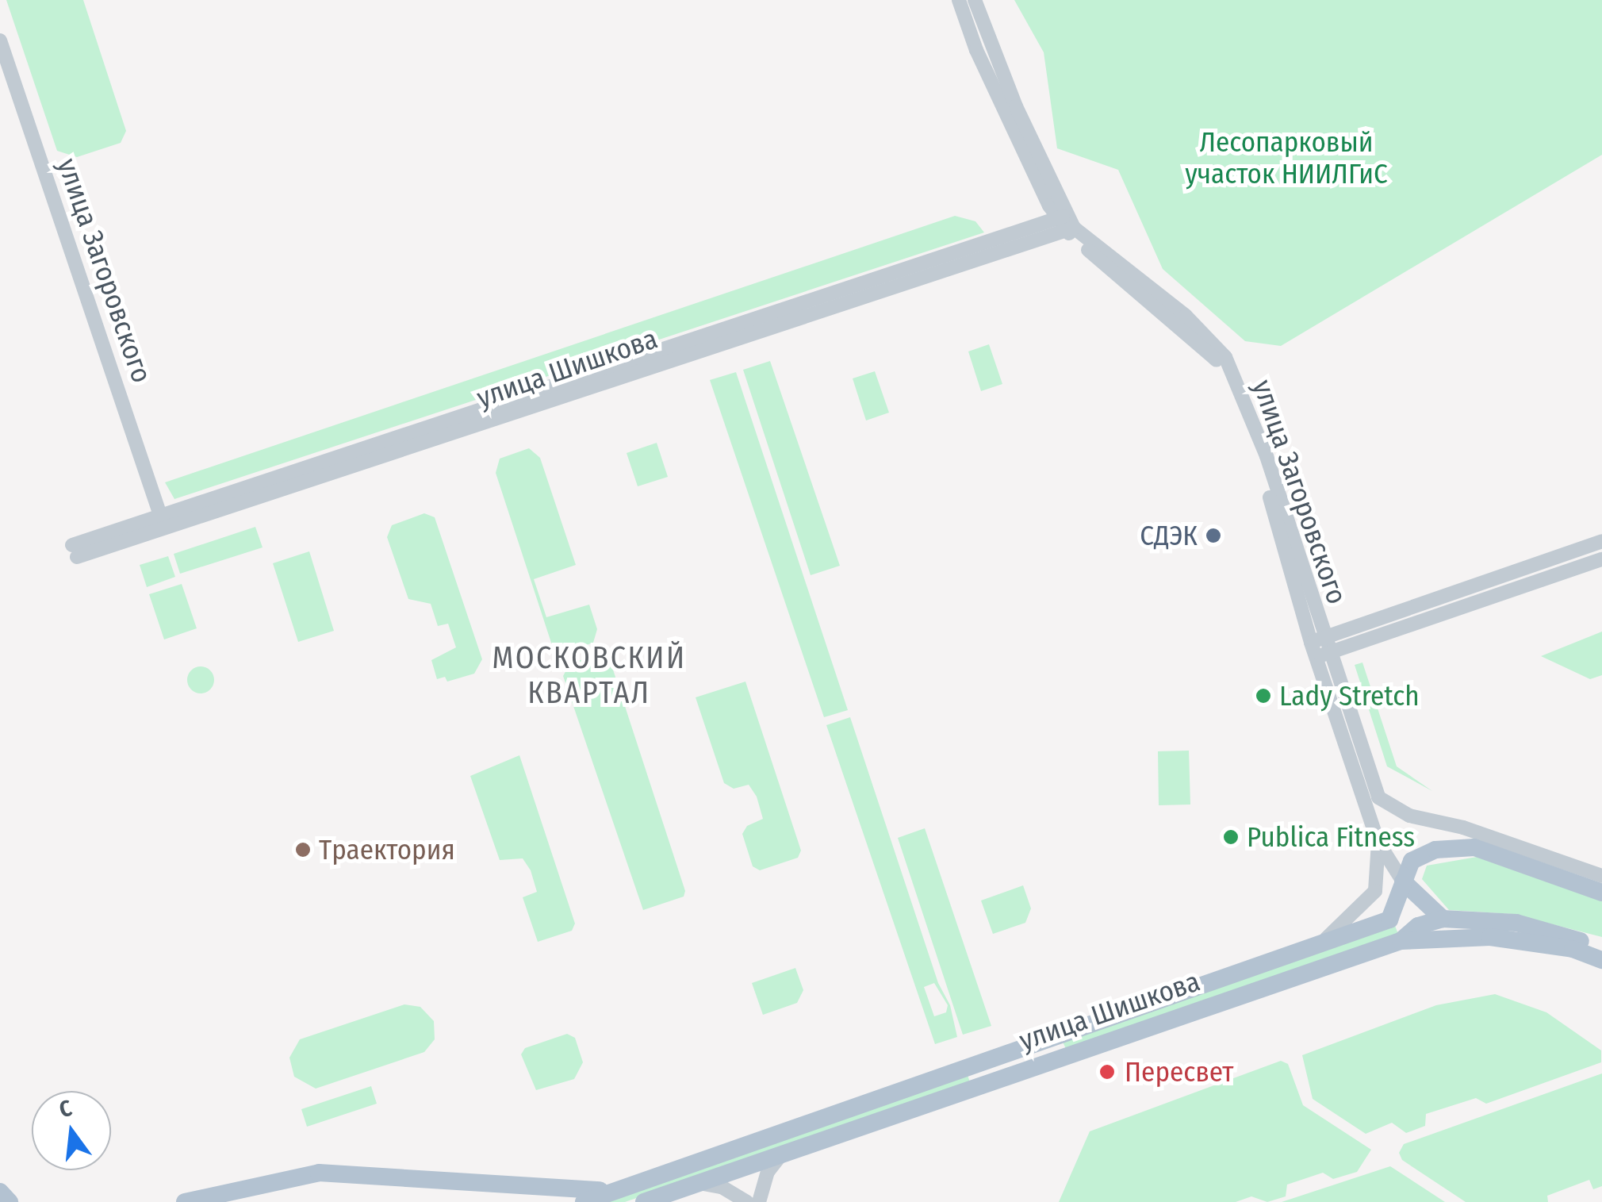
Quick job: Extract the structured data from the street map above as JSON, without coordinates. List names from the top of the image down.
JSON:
{
  "streets": {
    "main road": ["улица Шишкова"],
    "street": ["улица Загоровского"]
  },
  "crossings": [
    ["улица Загоровского", "улица Шишкова"]
  ],
  "districts": ["МОСКОВСКИЙ КВАРТАЛ"],
  "parks": ["Лесопарковый участок НИИЛГиС"],
  "places": [
    "СДЭК",
    "Lady Stretch",
    "Publica Fitness",
    "Траектория",
    "Пересвет"
  ],
  "north": "top"
}
